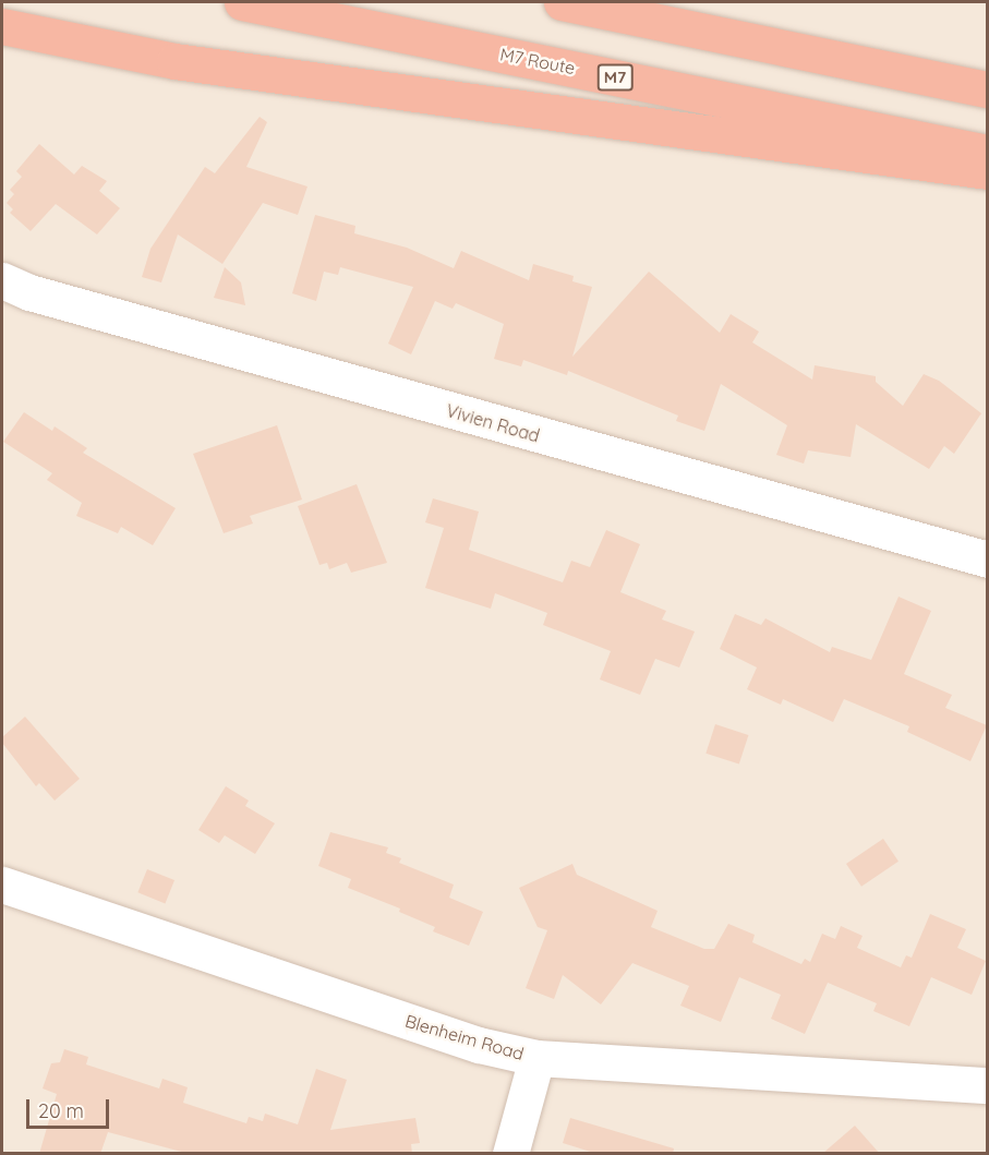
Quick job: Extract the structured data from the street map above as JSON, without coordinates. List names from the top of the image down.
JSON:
{
  "streets": {
    "highway": ["M7 Route", "M7"],
    "street": ["Vivien Road", "Blenheim Road"]
  },
  "scale_bar": "20 m"
}
